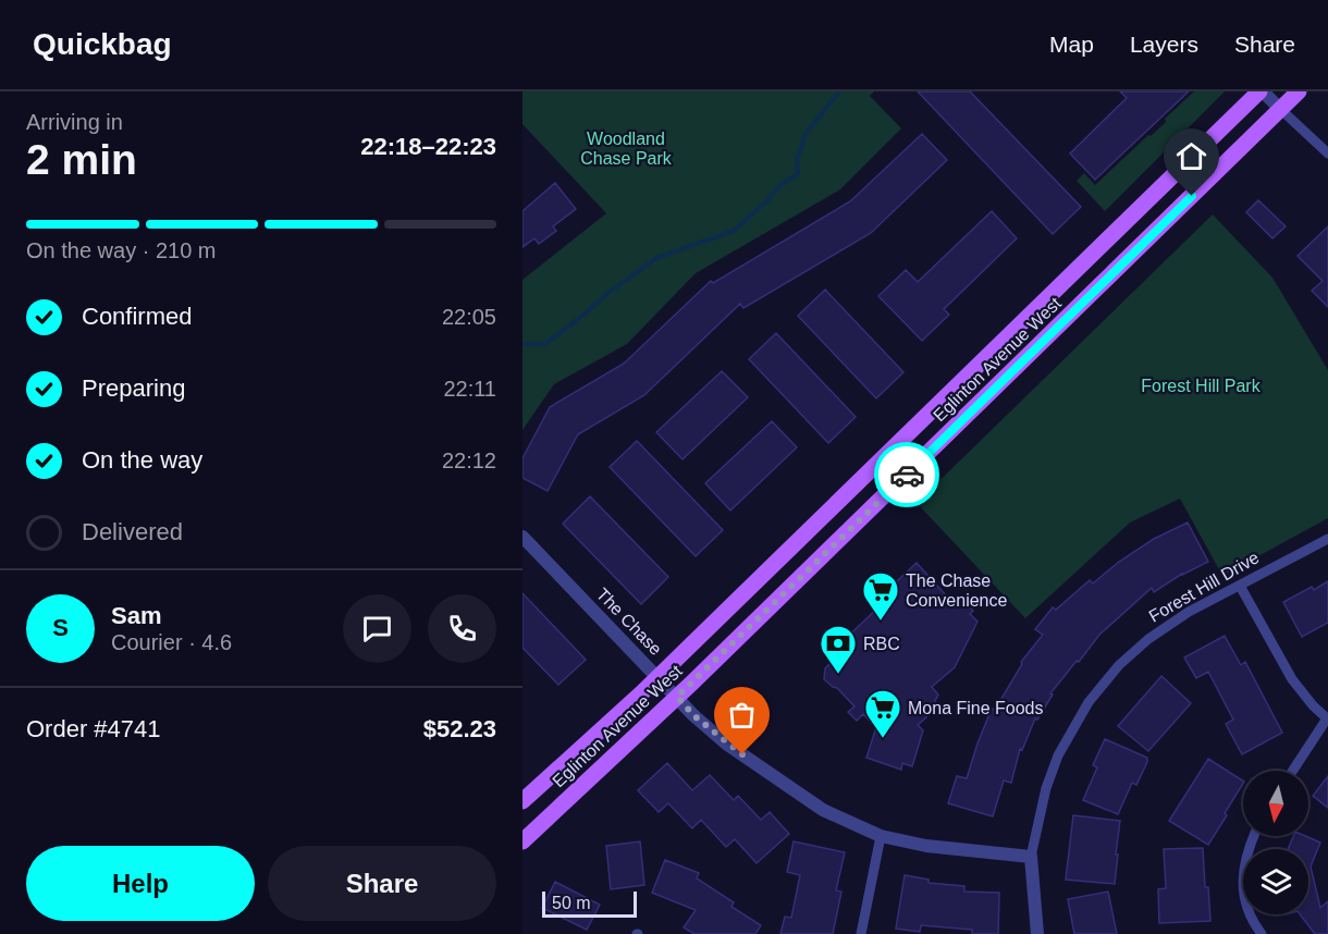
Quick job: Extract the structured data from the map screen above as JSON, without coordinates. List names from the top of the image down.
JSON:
{
  "streets": {
    "main road": ["Eglinton Avenue West"],
    "street": ["Forest Hill Drive", "The Chase"]
  },
  "crossings": [
    ["Eglinton Avenue West", "The Chase"],
    ["Forest Hill Drive", "The Chase"]
  ],
  "parks": ["Woodland Chase Park", "Forest Hill Park"],
  "places": {
    "supermarket": ["The Chase Convenience", "Mona Fine Foods"],
    "bank": ["RBC"]
  },
  "scale_bar": "50 m",
  "north": "bottom",
  "page": {
    "header": "Quickbag",
    "nav": ["Map", "Layers", "Share"],
    "heading": ["2 min", "Arriving in", "22:18–22:23"],
    "panel": [
      "Sam",
      "Courier · 4.6",
      "Order #4741",
      "$52.23"
    ],
    "bar": "On the way · 210 m",
    "list": [
      ["Confirmed", "22:05"],
      ["Preparing", "22:11"],
      ["On the way", "22:12"],
      "Delivered"
    ],
    "round": "S",
    "buttons": ["Help", "Share"],
    "scale": "50 m"
  }
}
